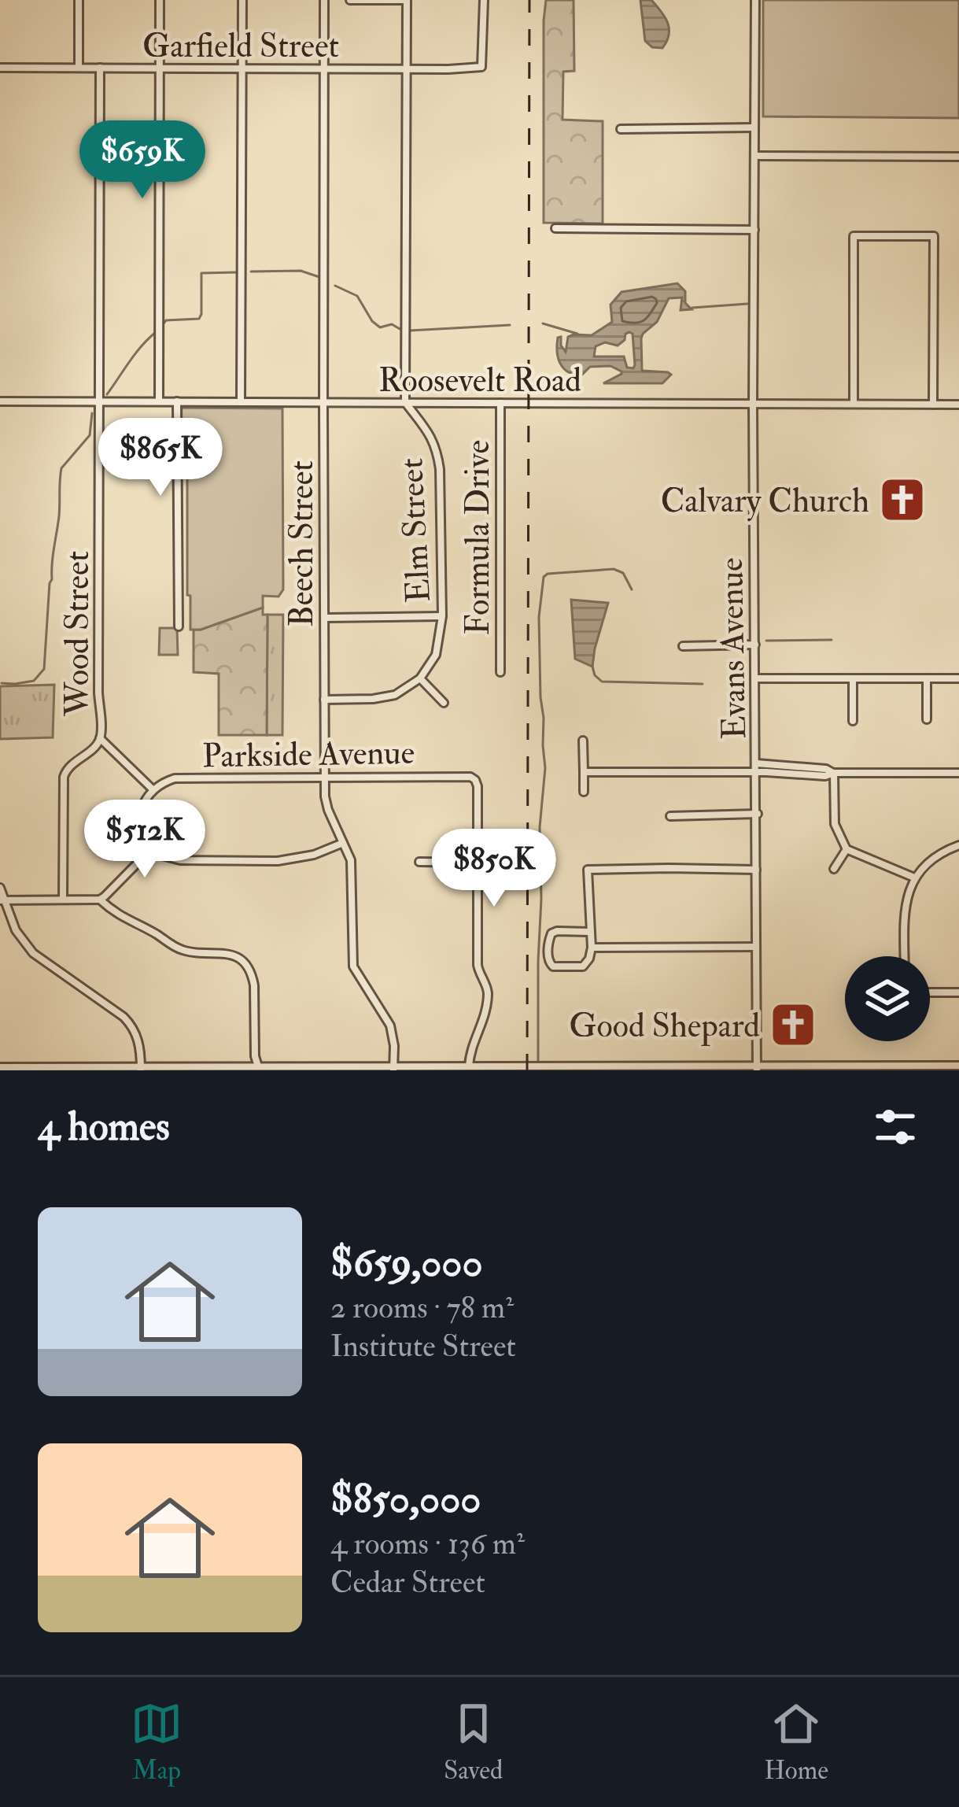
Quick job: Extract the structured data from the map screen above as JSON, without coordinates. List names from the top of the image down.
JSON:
{
  "streets": {
    "street": [
      "Garfield Street",
      "Roosevelt Road",
      "Elm Street",
      "Formula Drive",
      "Beech Street",
      "Wood Street",
      "Evans Avenue",
      "Parkside Avenue"
    ]
  },
  "crossings": [
    ["Garfield Street", "Beech Street"],
    ["Garfield Street", "Wood Street"],
    ["Roosevelt Road", "Elm Street"],
    ["Roosevelt Road", "Formula Drive"],
    ["Roosevelt Road", "Beech Street"],
    ["Roosevelt Road", "Wood Street"],
    ["Roosevelt Road", "Evans Avenue"],
    ["Beech Street", "Parkside Avenue"]
  ],
  "places": {
    "church": ["Calvary Church", "Good Shepard"]
  },
  "page": {
    "price": [
      "$659K",
      "$865K",
      "$512K",
      "$850K"
    ],
    "heading": "4 homes",
    "list": [
      {
        "name": "$659,000",
        "note": "2 rooms · 78 m² · Institute Street"
      },
      {
        "name": "$850,000",
        "note": "4 rooms · 136 m² · Cedar Street"
      }
    ],
    "tabs": ["Map", "Saved", "Home"]
  }
}
